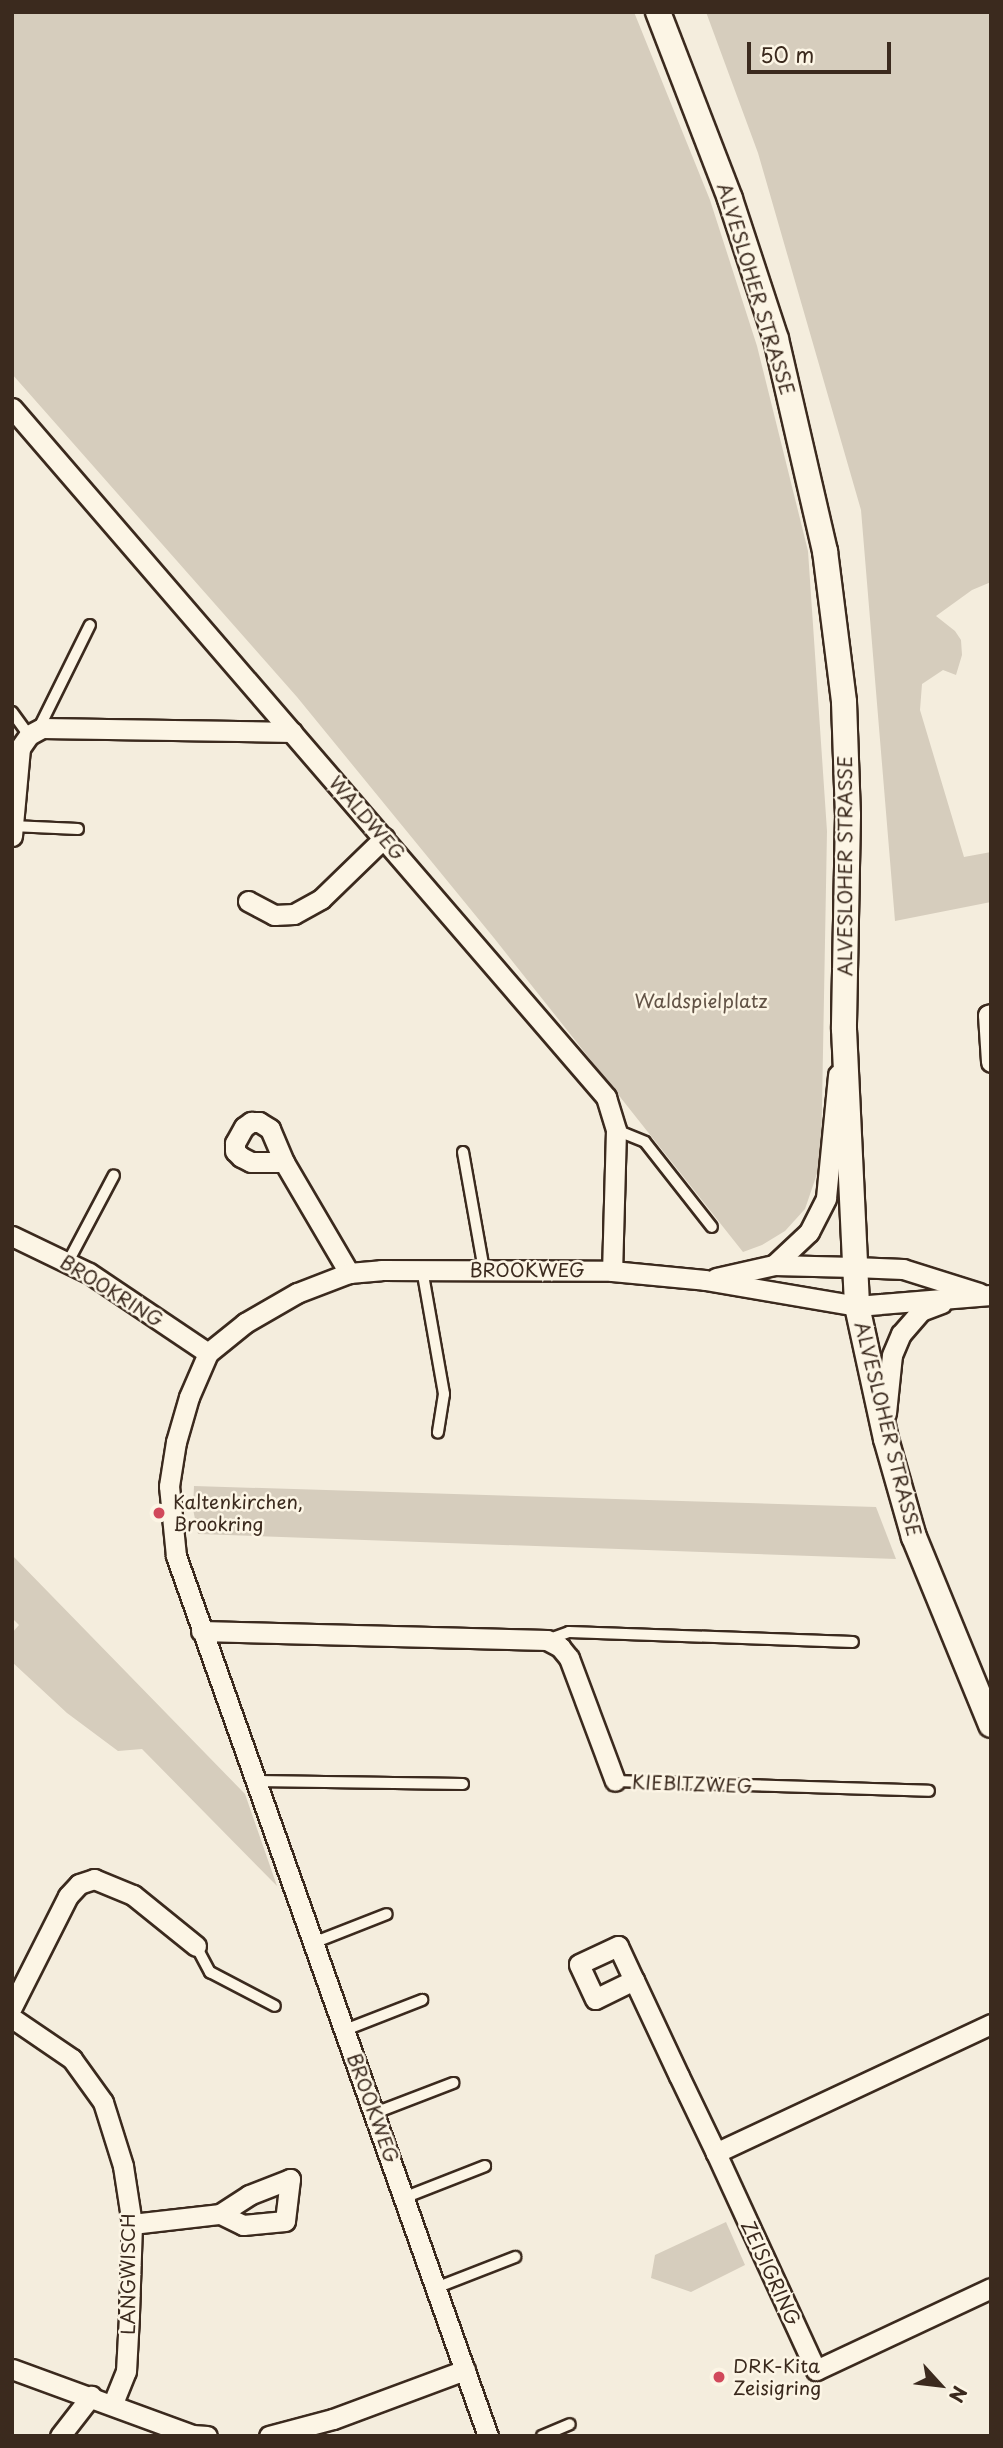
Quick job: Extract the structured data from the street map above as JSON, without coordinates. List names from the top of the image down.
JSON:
{
  "streets": {
    "street": [
      "ALVESLOHER STRASSE",
      "WALDWEG",
      "BROOKWEG",
      "BROOKRING",
      "KIEBITZWEG",
      "ZEISIGRING",
      "LANGWISCH"
    ]
  },
  "crossings": [
    ["ALVESLOHER STRASSE", "BROOKWEG"],
    ["WALDWEG", "BROOKWEG"],
    ["BROOKWEG", "BROOKRING"]
  ],
  "parks": ["Waldspielplatz"],
  "places": ["Kaltenkirchen, Brookring", "DRK-Kita Zeisigring"],
  "scale_bar": "50 m",
  "north": "bottom right"
}
